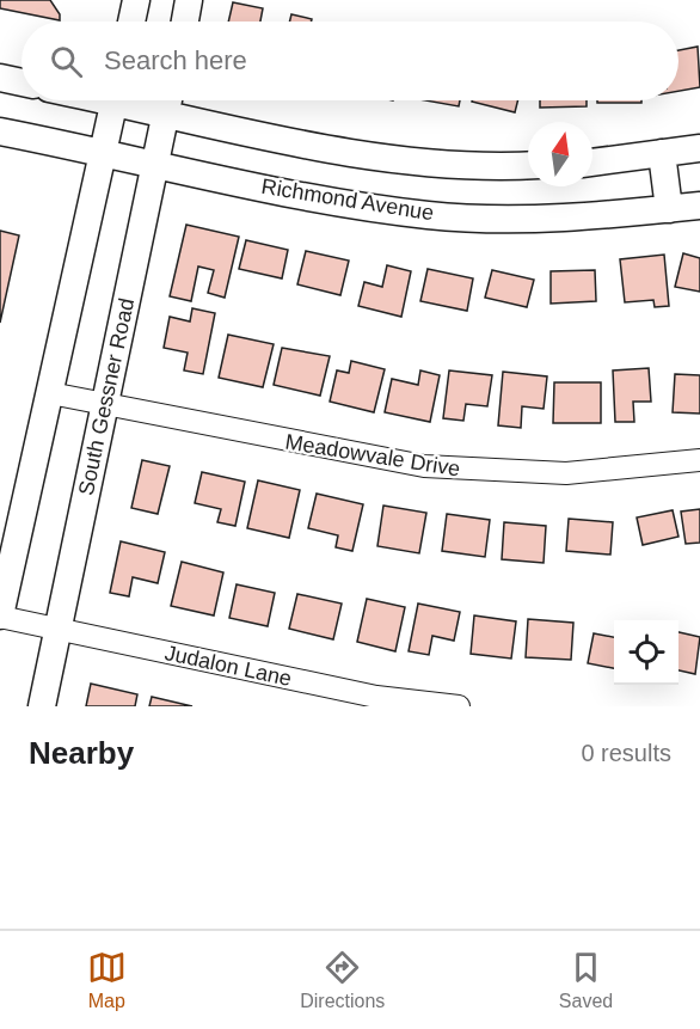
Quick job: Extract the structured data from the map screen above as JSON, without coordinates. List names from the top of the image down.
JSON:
{
  "streets": {
    "main road": ["Richmond Avenue", "South Gessner Road"],
    "street": ["Meadowvale Drive", "Judalon Lane"]
  },
  "crossings": [
    ["Richmond Avenue", "South Gessner Road"],
    ["South Gessner Road", "Meadowvale Drive"],
    ["South Gessner Road", "Judalon Lane"]
  ],
  "north": "top",
  "page": {
    "search": "Search here",
    "heading": ["Nearby", "0 results"],
    "nav": ["Map", "Directions", "Saved"]
  }
}
